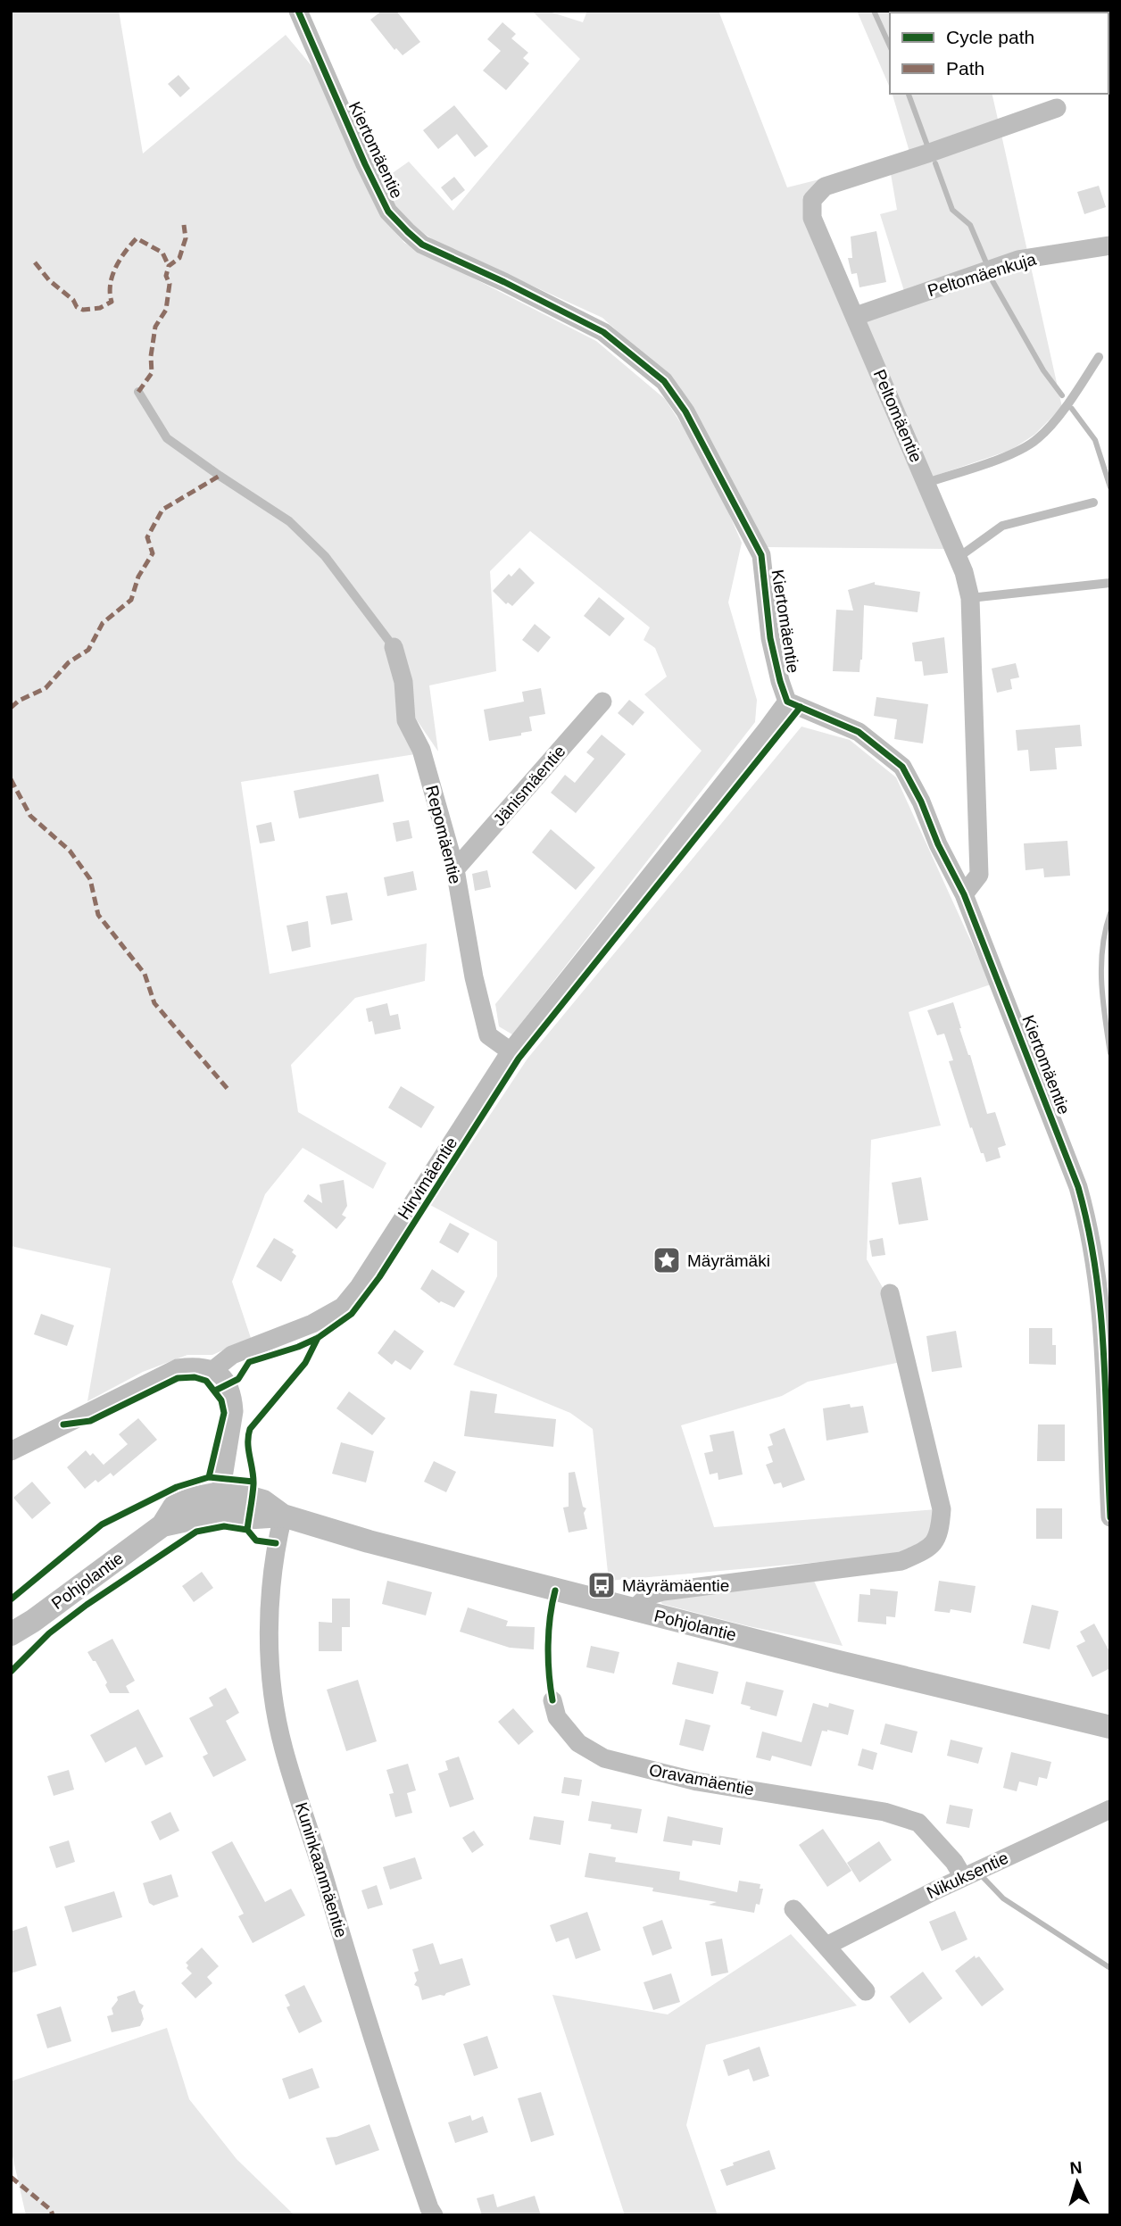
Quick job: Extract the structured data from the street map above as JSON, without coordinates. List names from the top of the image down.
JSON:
{
  "streets": {
    "street": [
      "Kiertomäentie",
      "Peltomäenkuja",
      "Peltomäentie",
      "Jänismäentie",
      "Repomäentie",
      "Hirvimäentie",
      "Pohjolantie",
      "Oravamäentie",
      "Kuninkaanmäentie",
      "Nikuksentie"
    ]
  },
  "crossings": [
    ["Kiertomäentie", "Peltomäentie"],
    ["Kiertomäentie", "Hirvimäentie"],
    ["Peltomäenkuja", "Peltomäentie"],
    ["Jänismäentie", "Repomäentie"],
    ["Repomäentie", "Hirvimäentie"],
    ["Pohjolantie", "Kuninkaanmäentie"],
    ["Oravamäentie", "Nikuksentie"]
  ],
  "places": {
    "place": ["Mäyrämäki"],
    "bus stop": ["Mäyrämäentie"]
  },
  "legend": ["Cycle path", "Path"],
  "north": "top"
}
